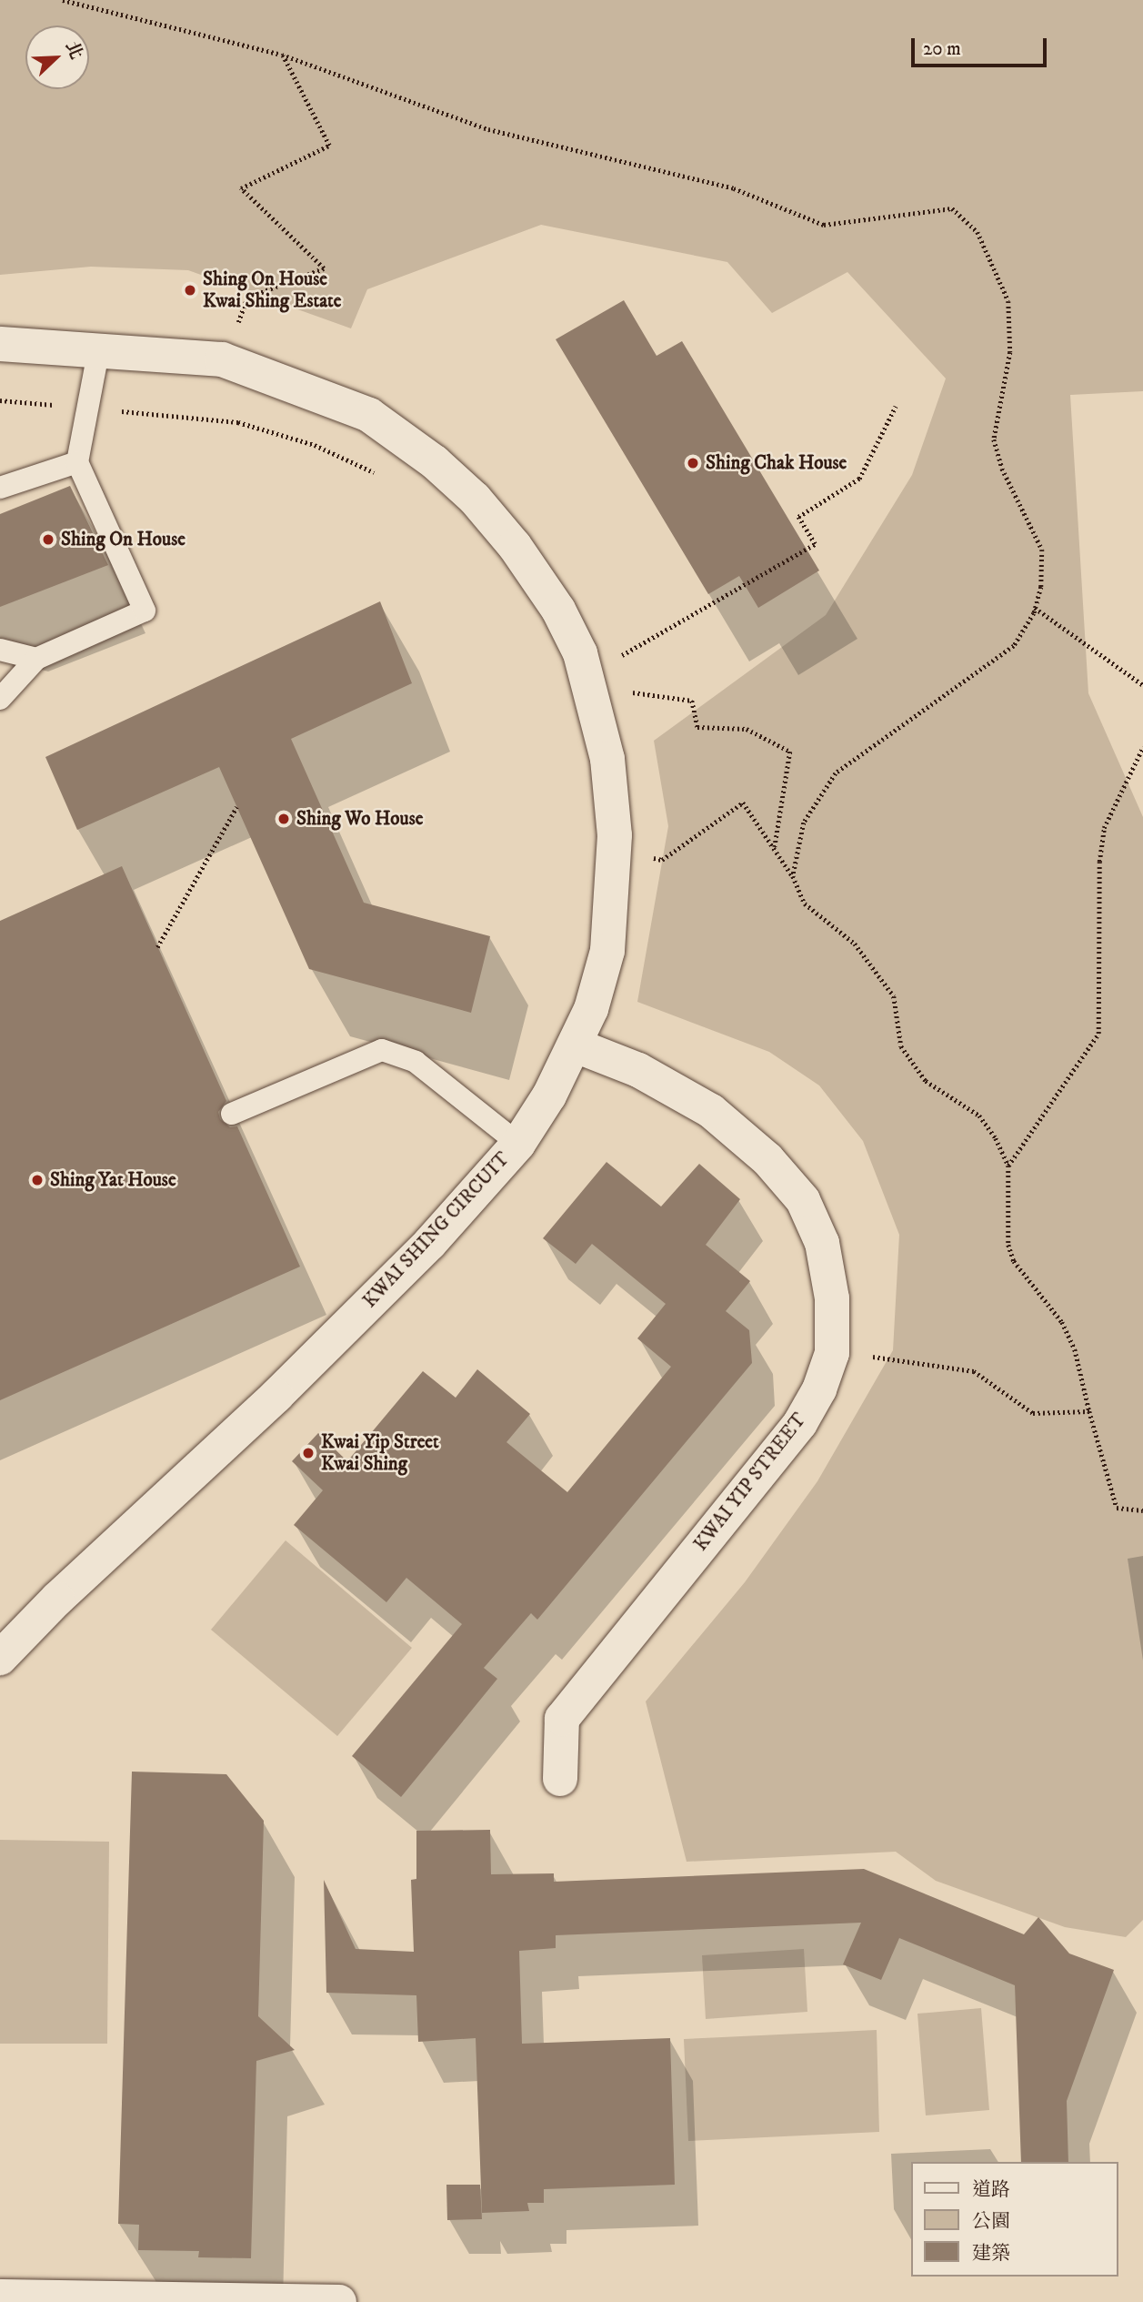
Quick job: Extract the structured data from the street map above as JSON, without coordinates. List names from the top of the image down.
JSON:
{
  "streets": {
    "street": ["KWAI SHING CIRCUIT", "KWAI YIP STREET"]
  },
  "crossings": [
    ["KWAI SHING CIRCUIT", "KWAI YIP STREET"]
  ],
  "places": [
    "Shing On House Kwai Shing Estate",
    "Shing Chak House",
    "Shing On House",
    "Shing Wo House",
    "Shing Yat House",
    "Kwai Yip Street Kwai Shing"
  ],
  "legend": ["道路", "公園", "建築"],
  "scale_bar": "20 m",
  "north": "top right"
}
